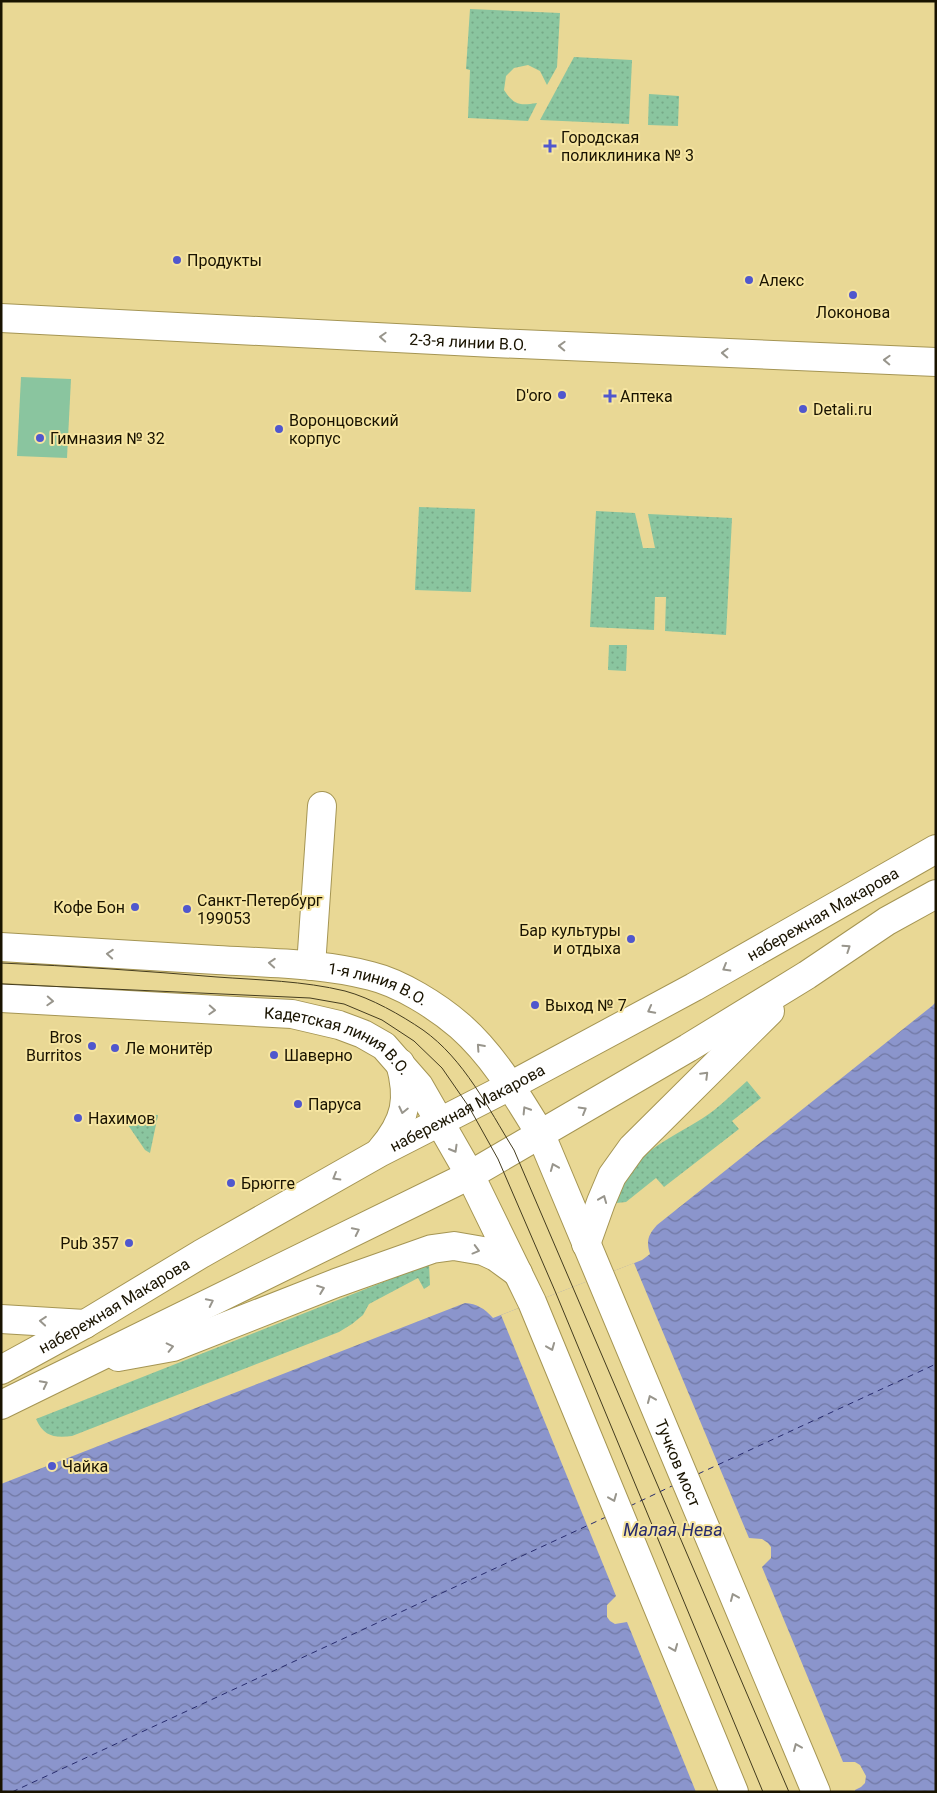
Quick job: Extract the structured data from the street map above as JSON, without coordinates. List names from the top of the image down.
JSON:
{
  "streets": {
    "main road": [
      "2-3-я линии В.О.",
      "набережная Макарова",
      "1-я линия В.О.",
      "Кадетская линия В.О.",
      "Тучков мост"
    ]
  },
  "crossings": [
    ["набережная Макарова", "1-я линия В.О."],
    ["набережная Макарова", "Кадетская линия В.О."],
    ["1-я линия В.О.", "Тучков мост"]
  ],
  "one_way": [
    "2-3-я линии В.О.",
    "1-я линия В.О.",
    "Кадетская линия В.О.",
    "Тучков мост"
  ],
  "water": ["Малая Нева"],
  "places": {
    "health": ["Городская поликлиника № 3", "Аптека"],
    "other": [
      "Продукты",
      "Алекс",
      "Локонова",
      "D'oro",
      "Detali.ru",
      "Воронцовский корпус",
      "Гимназия № 32",
      "Кофе Бон",
      "Санкт-Петербург 199053",
      "Бар культуры и отдыха",
      "Выход № 7",
      "Bros Burritos",
      "Ле монитёр",
      "Шаверно",
      "Паруса",
      "Нахимов",
      "Брюгге",
      "Pub 357",
      "Чайка"
    ]
  }
}
